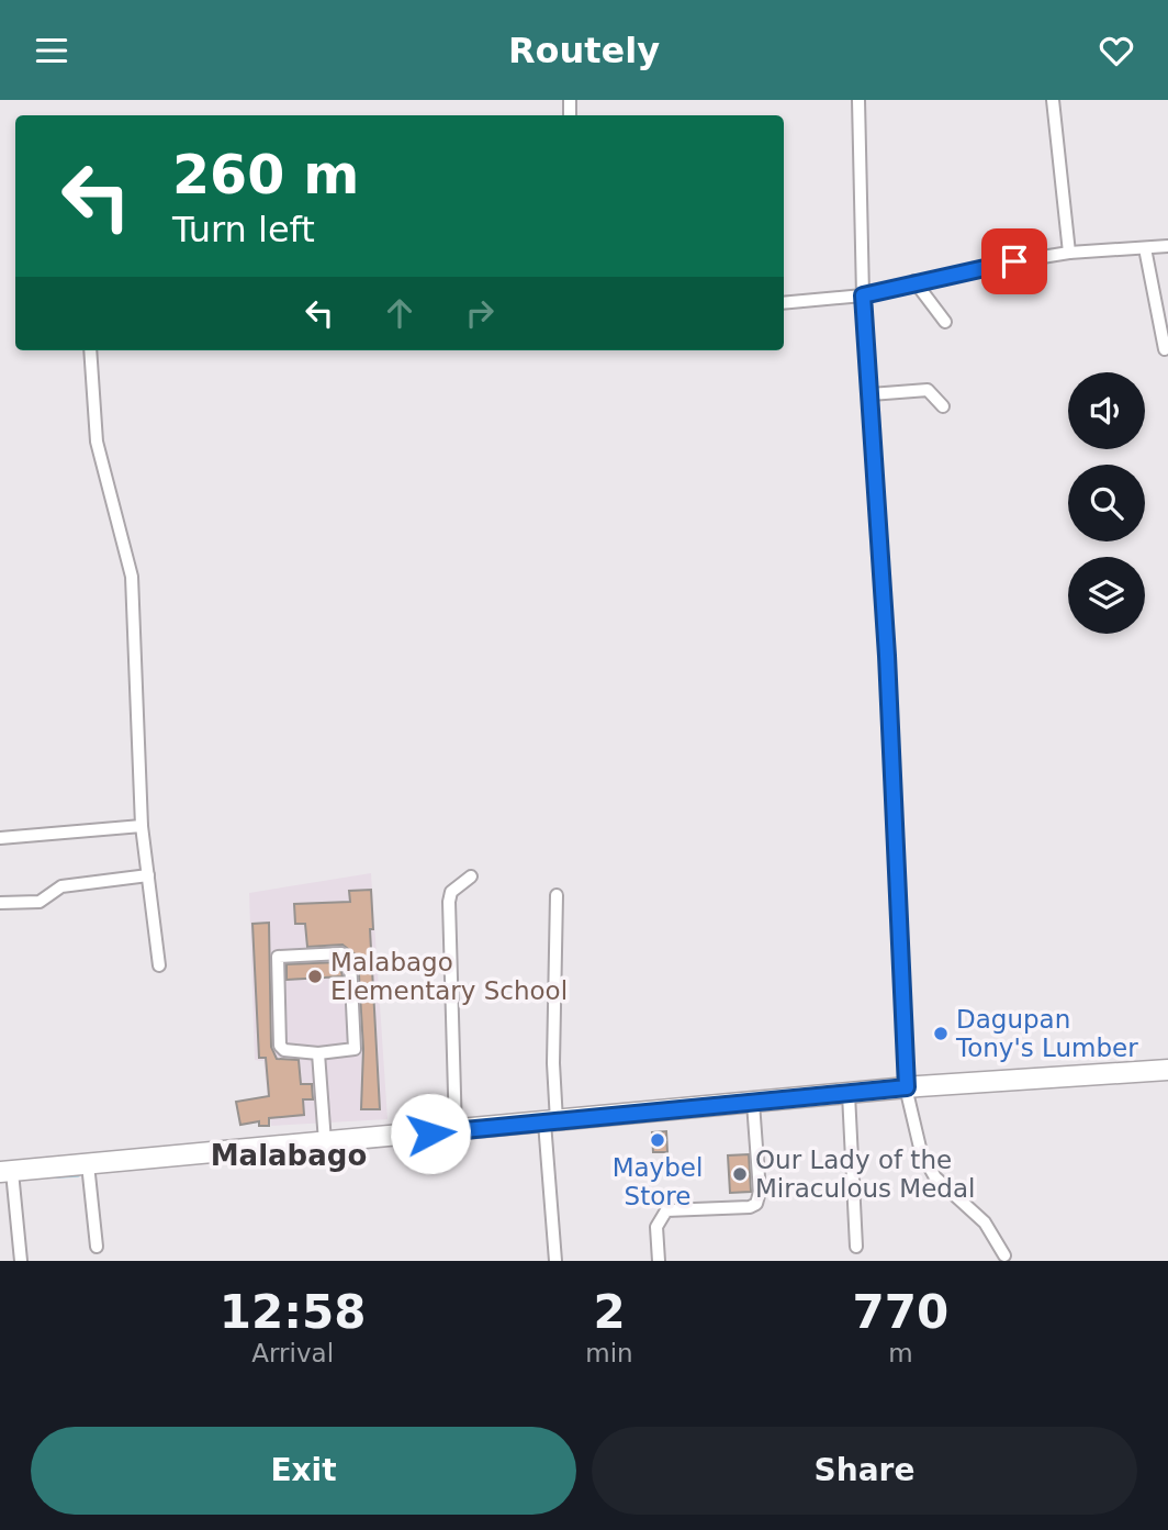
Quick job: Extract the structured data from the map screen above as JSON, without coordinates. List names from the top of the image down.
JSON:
{
  "districts": ["Malabago"],
  "places": [
    "Malabago Elementary School",
    "Dagupan Tony's Lumber",
    "Maybel Store",
    "Our Lady of the Miraculous Medal"
  ],
  "page": {
    "header": "Routely",
    "turn": ["260 m", "Turn left"],
    "eta": [
      "12:58",
      "Arrival",
      "2",
      "min",
      "770",
      "m"
    ],
    "buttons": ["Exit", "Share"]
  }
}
